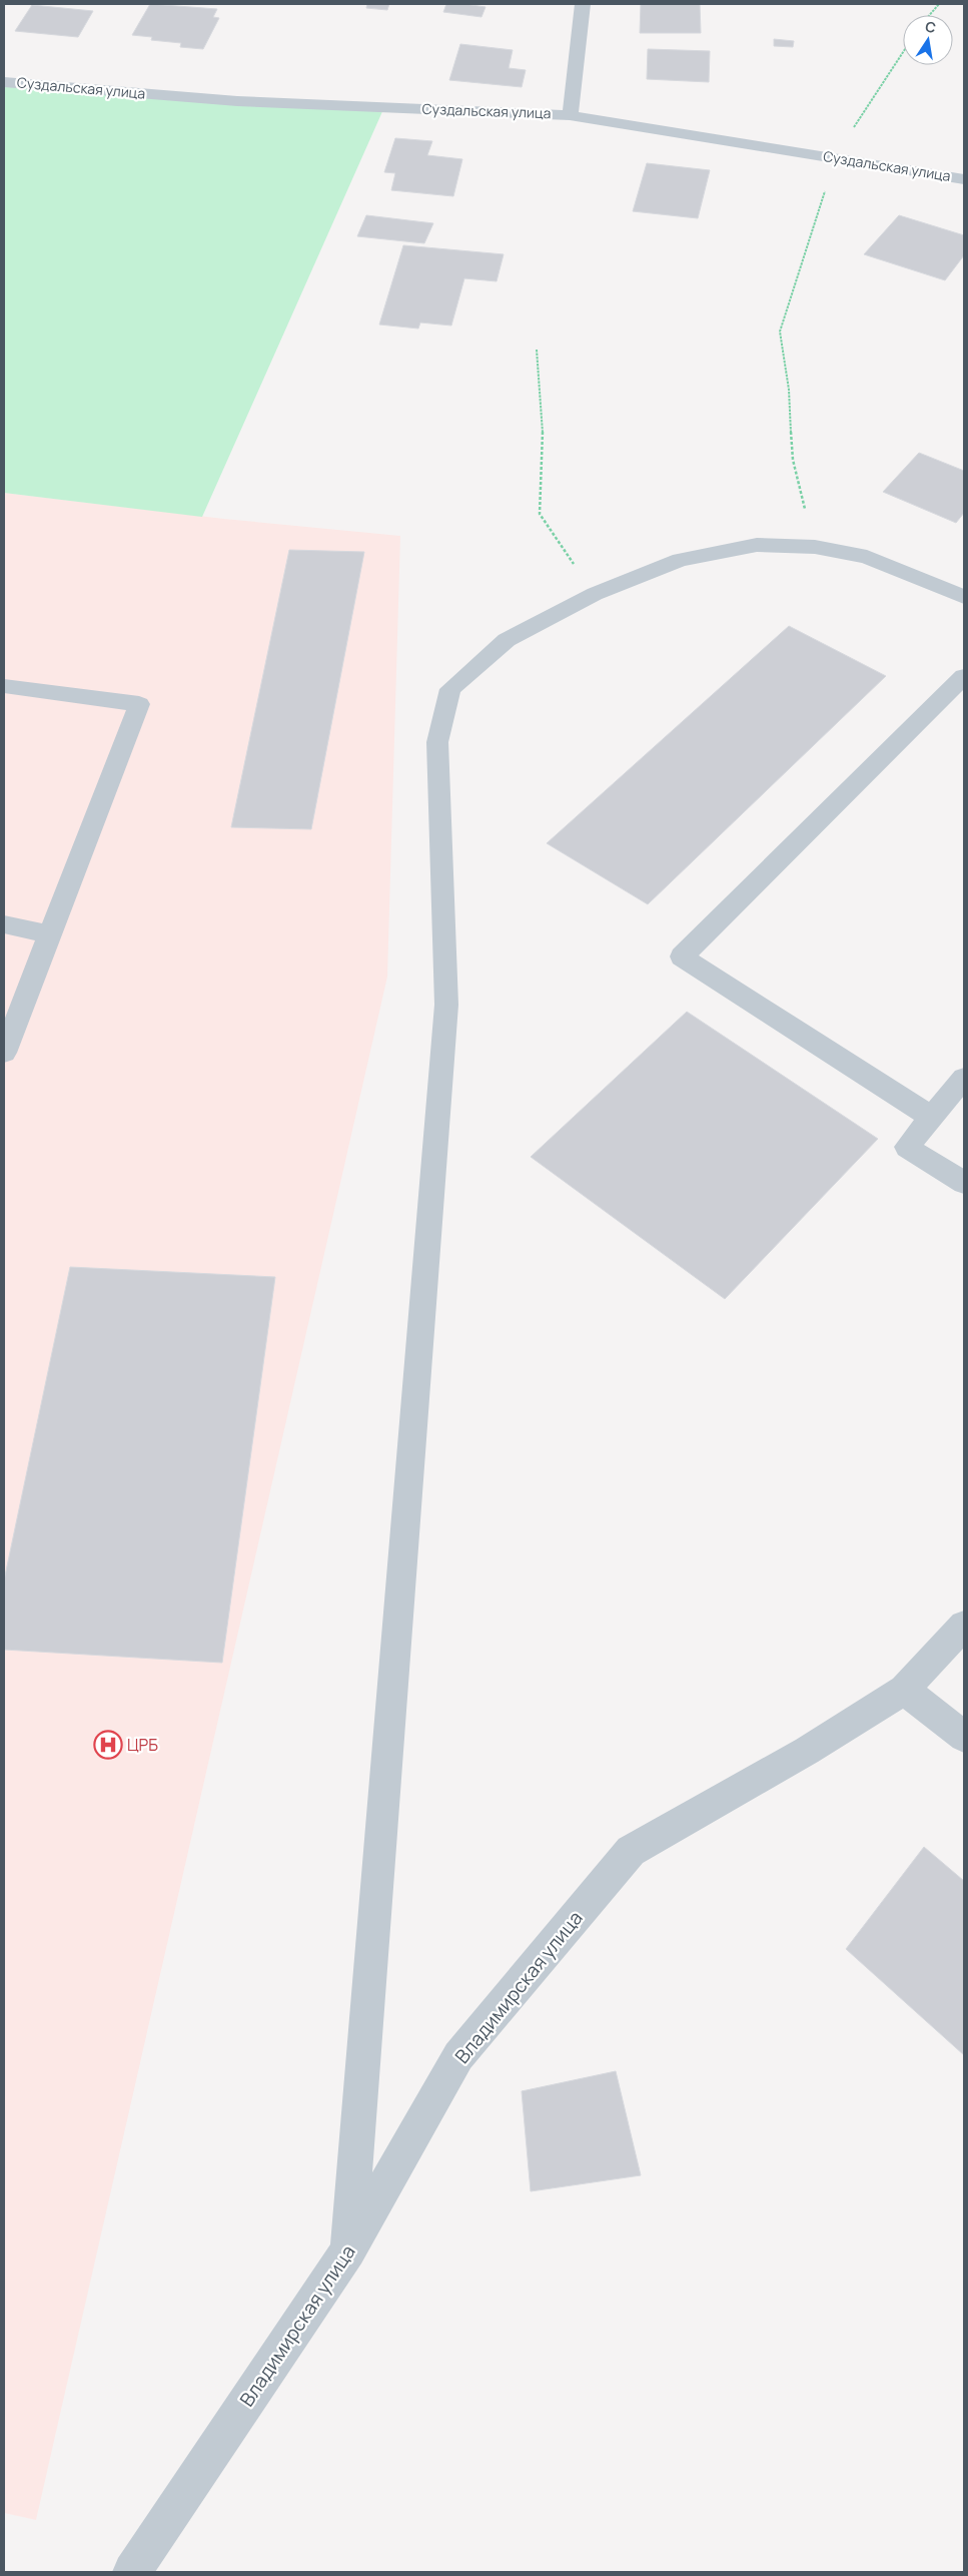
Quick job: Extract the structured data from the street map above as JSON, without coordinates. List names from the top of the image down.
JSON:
{
  "streets": {
    "street": ["Суздальская улица", "Владимирская улица"]
  },
  "places": {
    "hospital": ["ЦРБ"]
  },
  "north": "top"
}
